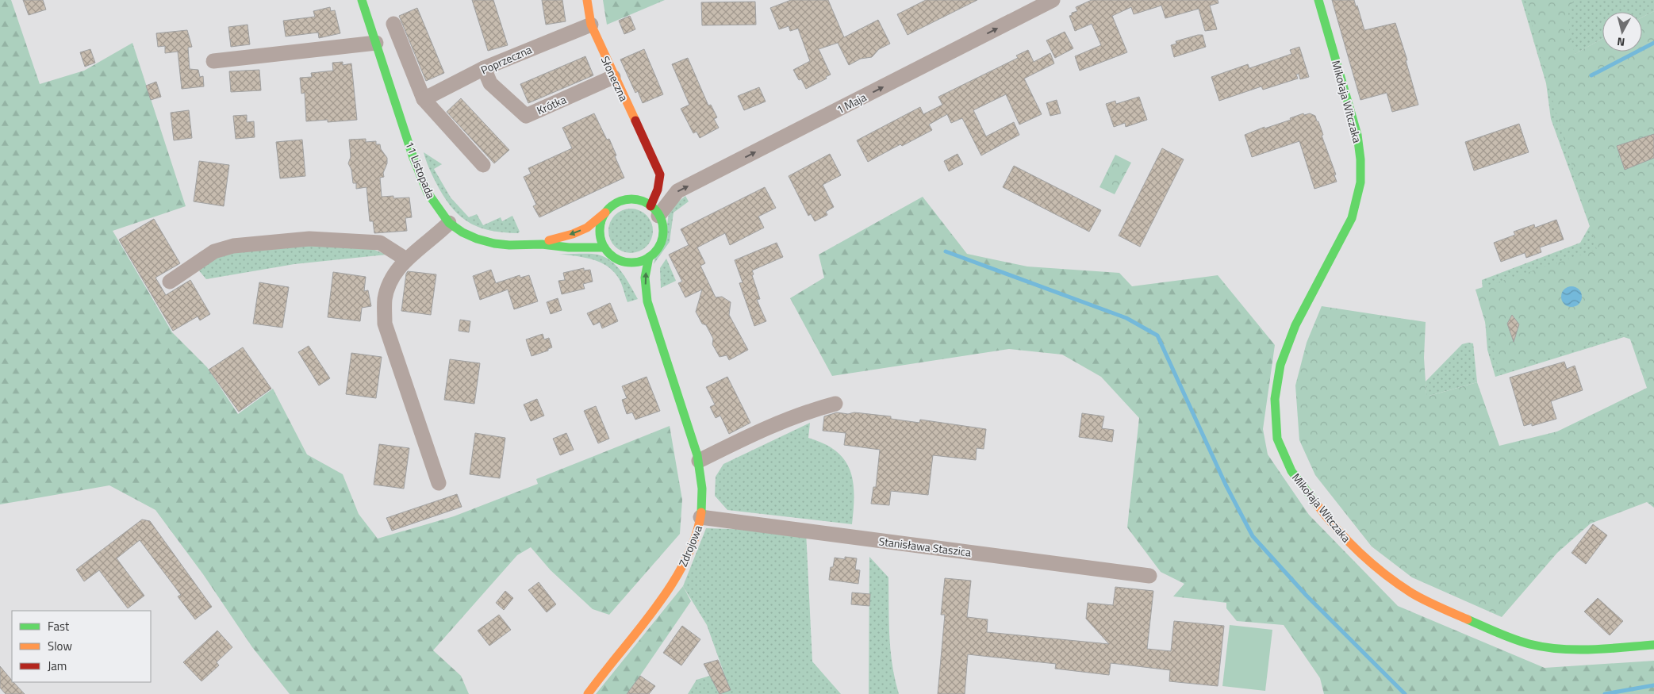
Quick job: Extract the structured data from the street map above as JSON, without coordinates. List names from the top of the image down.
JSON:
{
  "streets": {
    "main road": [
      "Słoneczna",
      "Mikołaja Witczaka",
      "11 Listopada",
      "Zdrojowa"
    ],
    "street": [
      "Poprzeczna",
      "1 Maja",
      "Krótka",
      "Stanisława Staszica"
    ]
  },
  "crossings": [
    ["Poprzeczna", "Słoneczna"],
    ["Poprzeczna", "Krótka"],
    ["Słoneczna", "1 Maja"],
    ["Słoneczna", "Krótka"],
    ["Słoneczna", "11 Listopada"],
    ["Słoneczna", "Zdrojowa"],
    ["1 Maja", "11 Listopada"],
    ["1 Maja", "Zdrojowa"],
    ["11 Listopada", "Zdrojowa"],
    ["Zdrojowa", "Stanisława Staszica"]
  ],
  "one_way": ["1 Maja"],
  "legend": ["Fast", "Slow", "Jam"],
  "north": "bottom"
}
